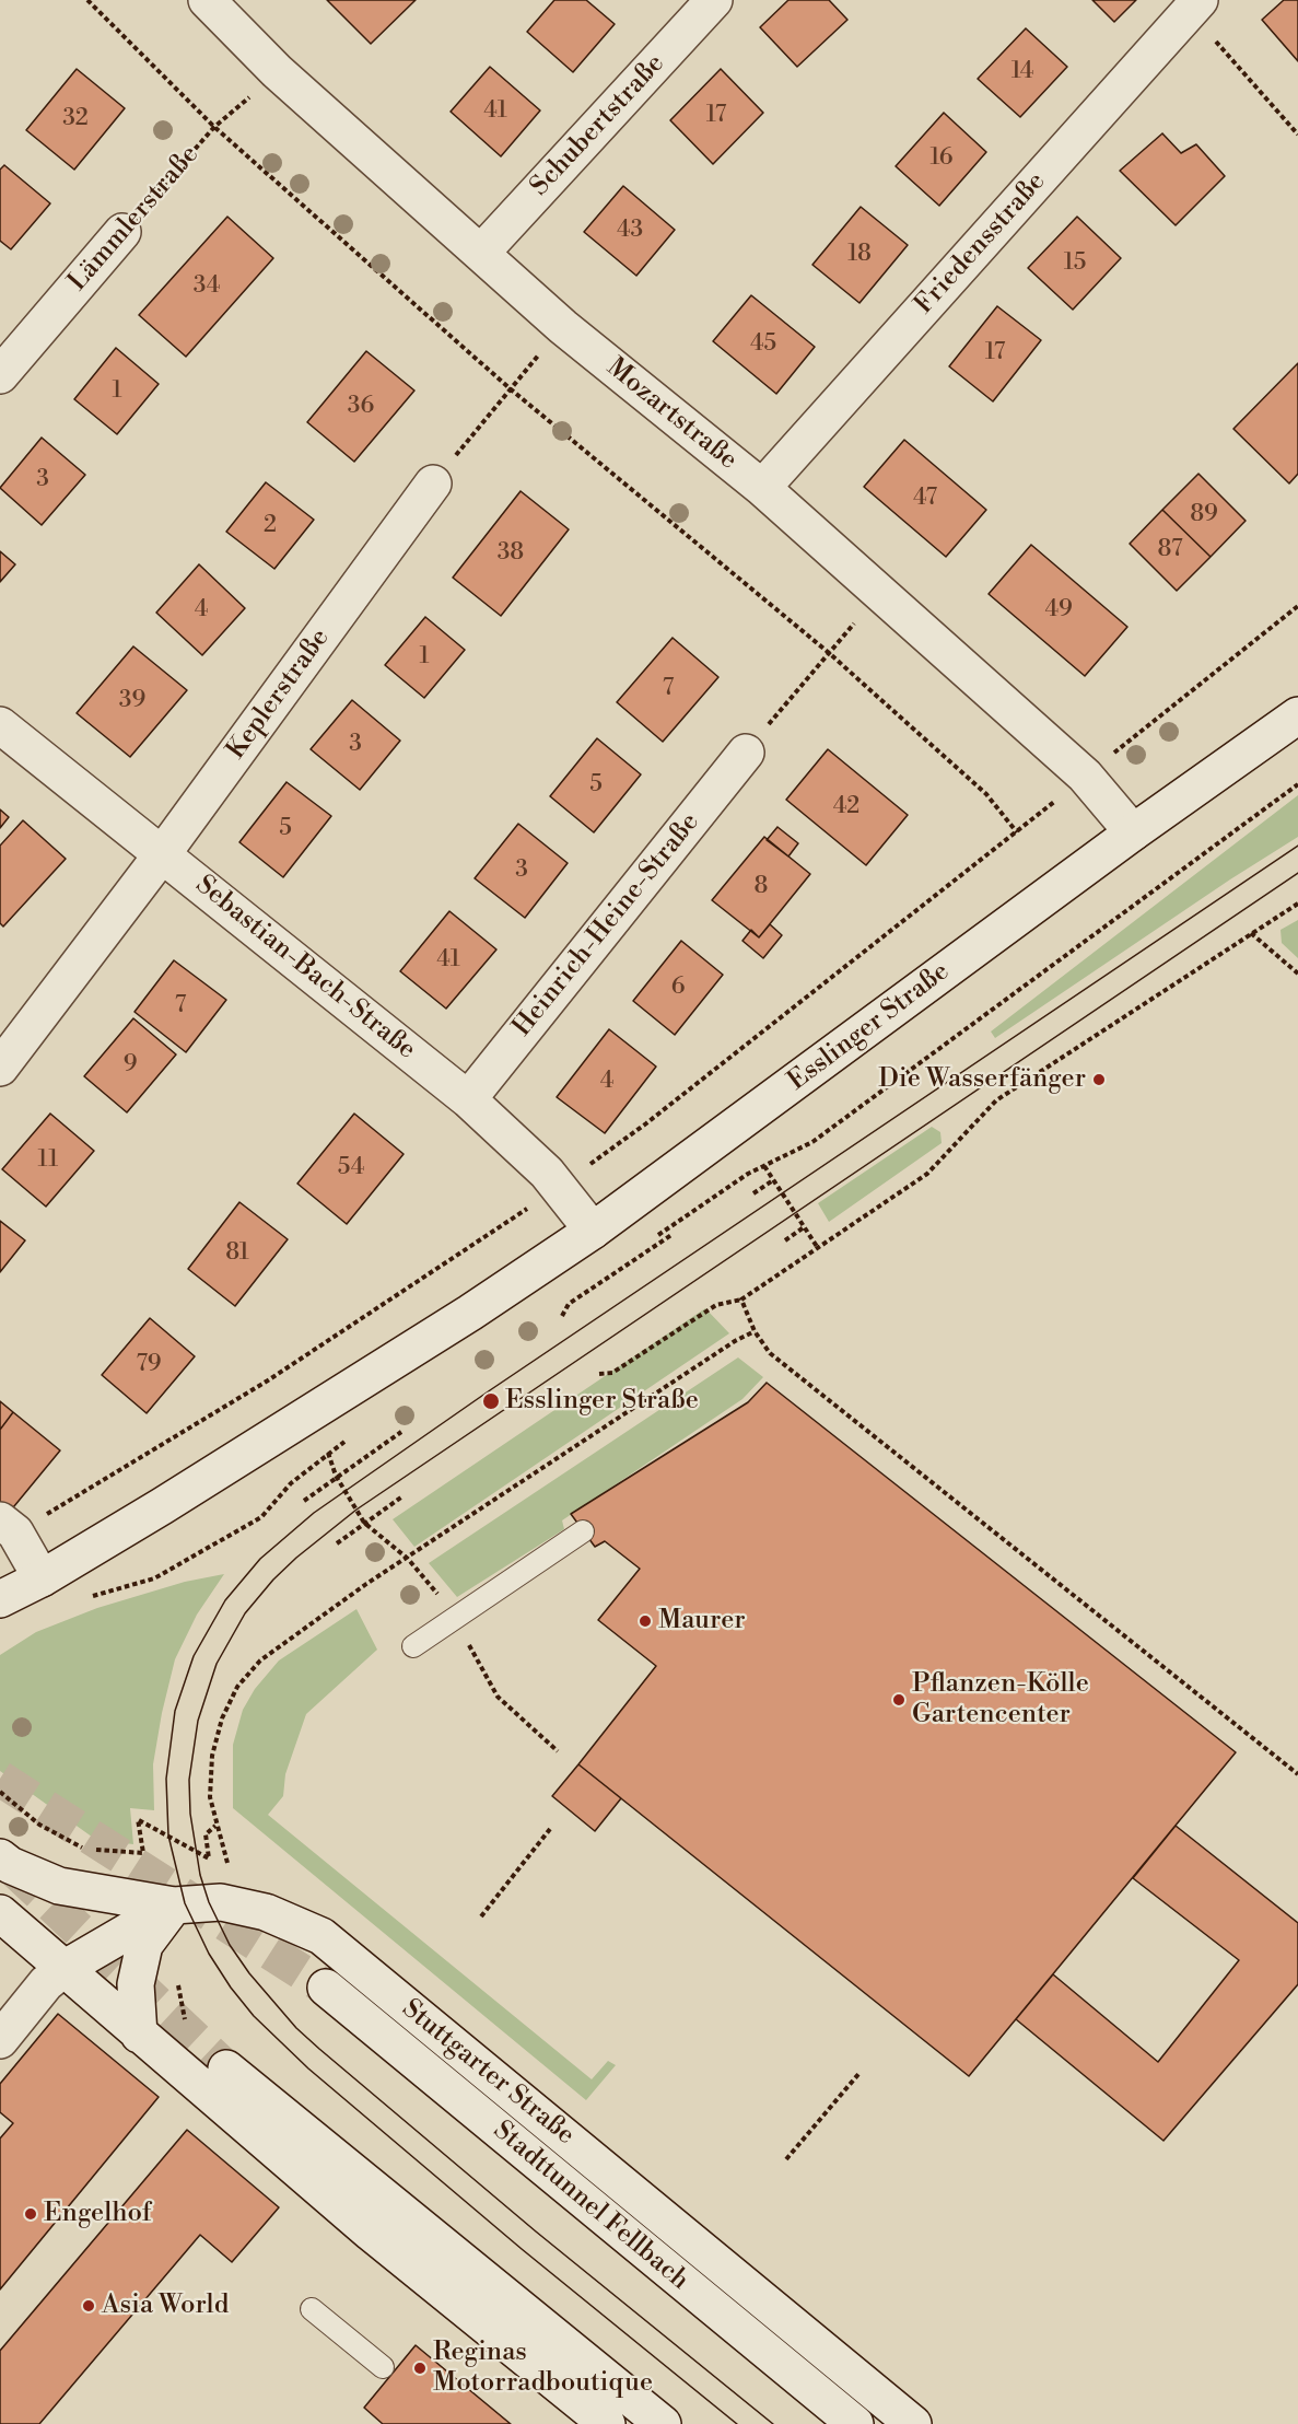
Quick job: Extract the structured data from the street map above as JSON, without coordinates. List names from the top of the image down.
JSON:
{
  "streets": {
    "main road": [
      "Schubertstraße",
      "Lämmlerstraße",
      "Friedensstraße",
      "Mozartstraße",
      "Keplerstraße",
      "Heinrich-Heine-Straße",
      "Sebastian-Bach-Straße",
      "Esslinger Straße",
      "Stuttgarter Straße",
      "Stadttunnel Fellbach"
    ]
  },
  "crossings": [
    ["Schubertstraße", "Mozartstraße"],
    ["Lämmlerstraße", "Mozartstraße"],
    ["Friedensstraße", "Mozartstraße"],
    ["Mozartstraße", "Esslinger Straße"],
    ["Keplerstraße", "Sebastian-Bach-Straße"],
    ["Heinrich-Heine-Straße", "Sebastian-Bach-Straße"],
    ["Sebastian-Bach-Straße", "Esslinger Straße"]
  ],
  "places": [
    "Die Wasserfänger",
    "Esslinger Straße",
    "Maurer",
    "Pflanzen-Kölle Gartencenter",
    "Engelhof",
    "Asia World",
    "Reginas Motorradboutique"
  ],
  "house_numbers": [
    "14",
    "41",
    "17",
    "32",
    "16",
    "43",
    "18",
    "15",
    "34",
    "45",
    "17",
    "1",
    "36",
    "3",
    "47",
    "89",
    "2",
    "87",
    "38",
    "4",
    "49",
    "1",
    "7",
    "39",
    "3",
    "5",
    "42",
    "5",
    "3",
    "8",
    "41",
    "6",
    "7",
    "9",
    "4",
    "11",
    "54",
    "81",
    "79"
  ]
}
